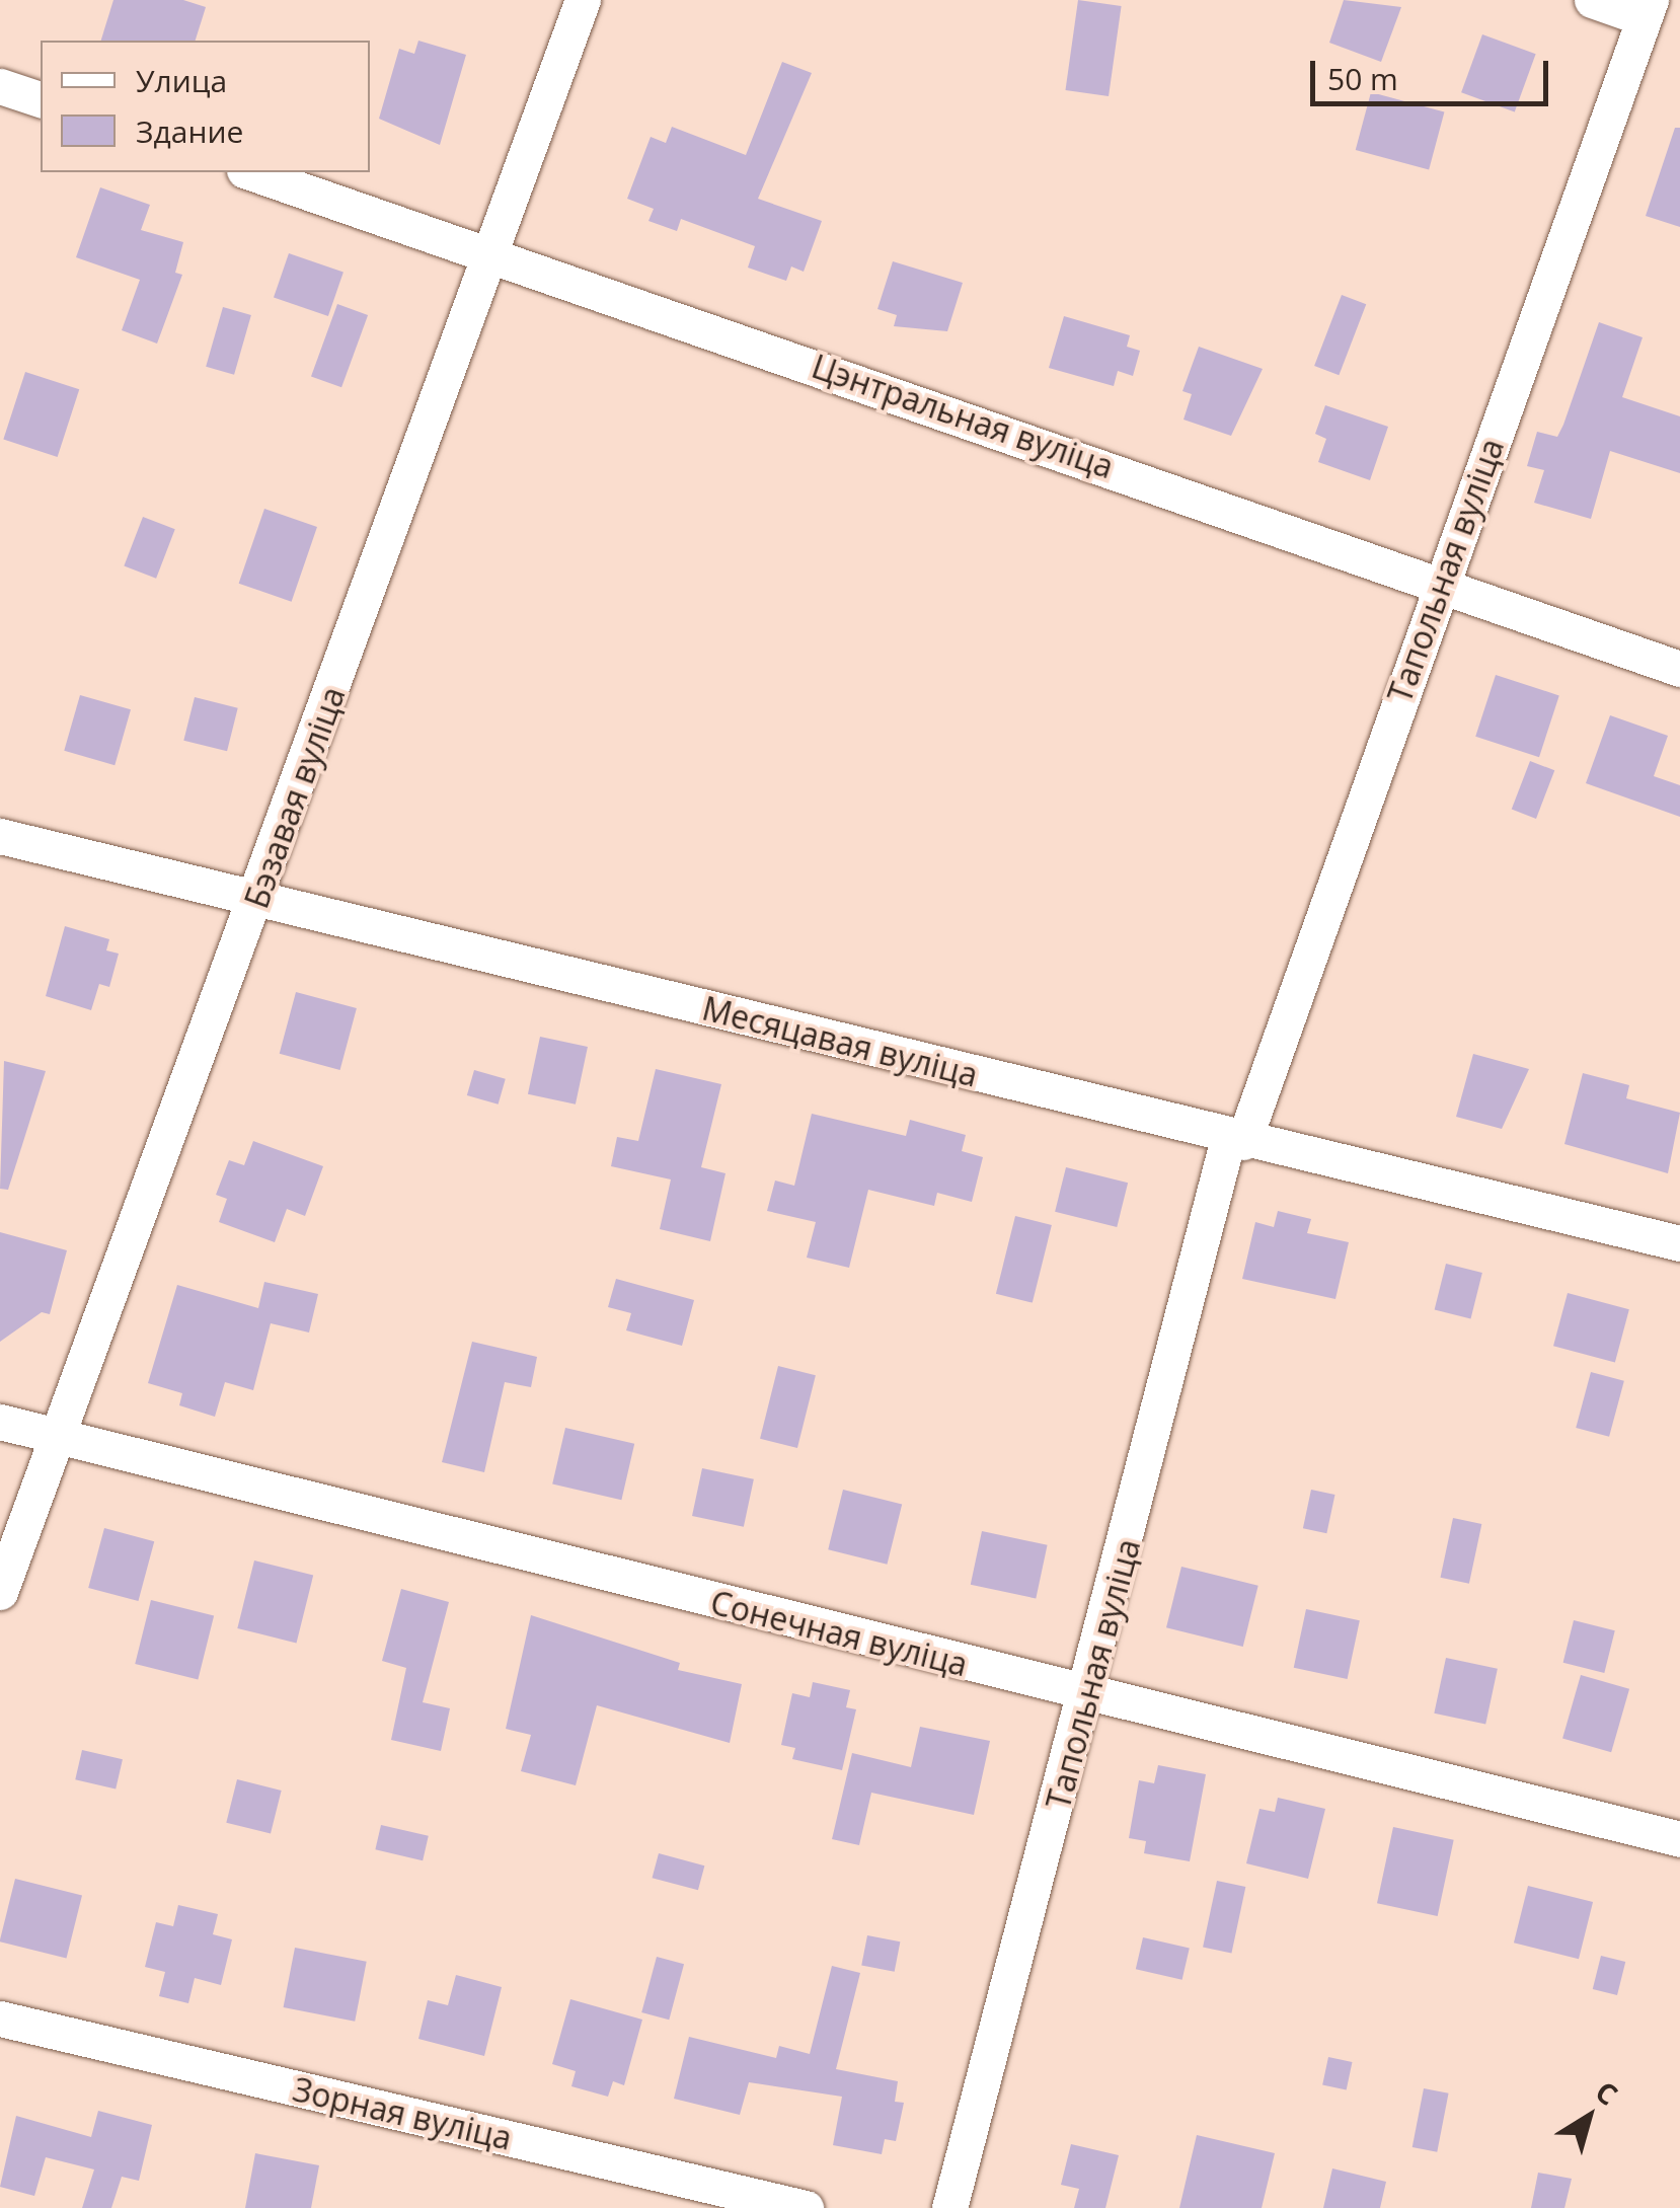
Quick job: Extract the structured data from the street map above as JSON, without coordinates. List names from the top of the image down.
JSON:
{
  "streets": {
    "street": [
      "Цэнтральная вуліца",
      "Тапольная вуліца",
      "Бэзавая вуліца",
      "Месяцавая вуліца",
      "Сонечная вуліца",
      "Зорная вуліца"
    ]
  },
  "crossings": [
    ["Цэнтральная вуліца", "Тапольная вуліца"],
    ["Цэнтральная вуліца", "Бэзавая вуліца"],
    ["Тапольная вуліца", "Месяцавая вуліца"],
    ["Тапольная вуліца", "Сонечная вуліца"],
    ["Бэзавая вуліца", "Месяцавая вуліца"],
    ["Бэзавая вуліца", "Сонечная вуліца"]
  ],
  "legend": ["Улица", "Здание"],
  "scale_bar": "50 m",
  "north": "top right"
}
